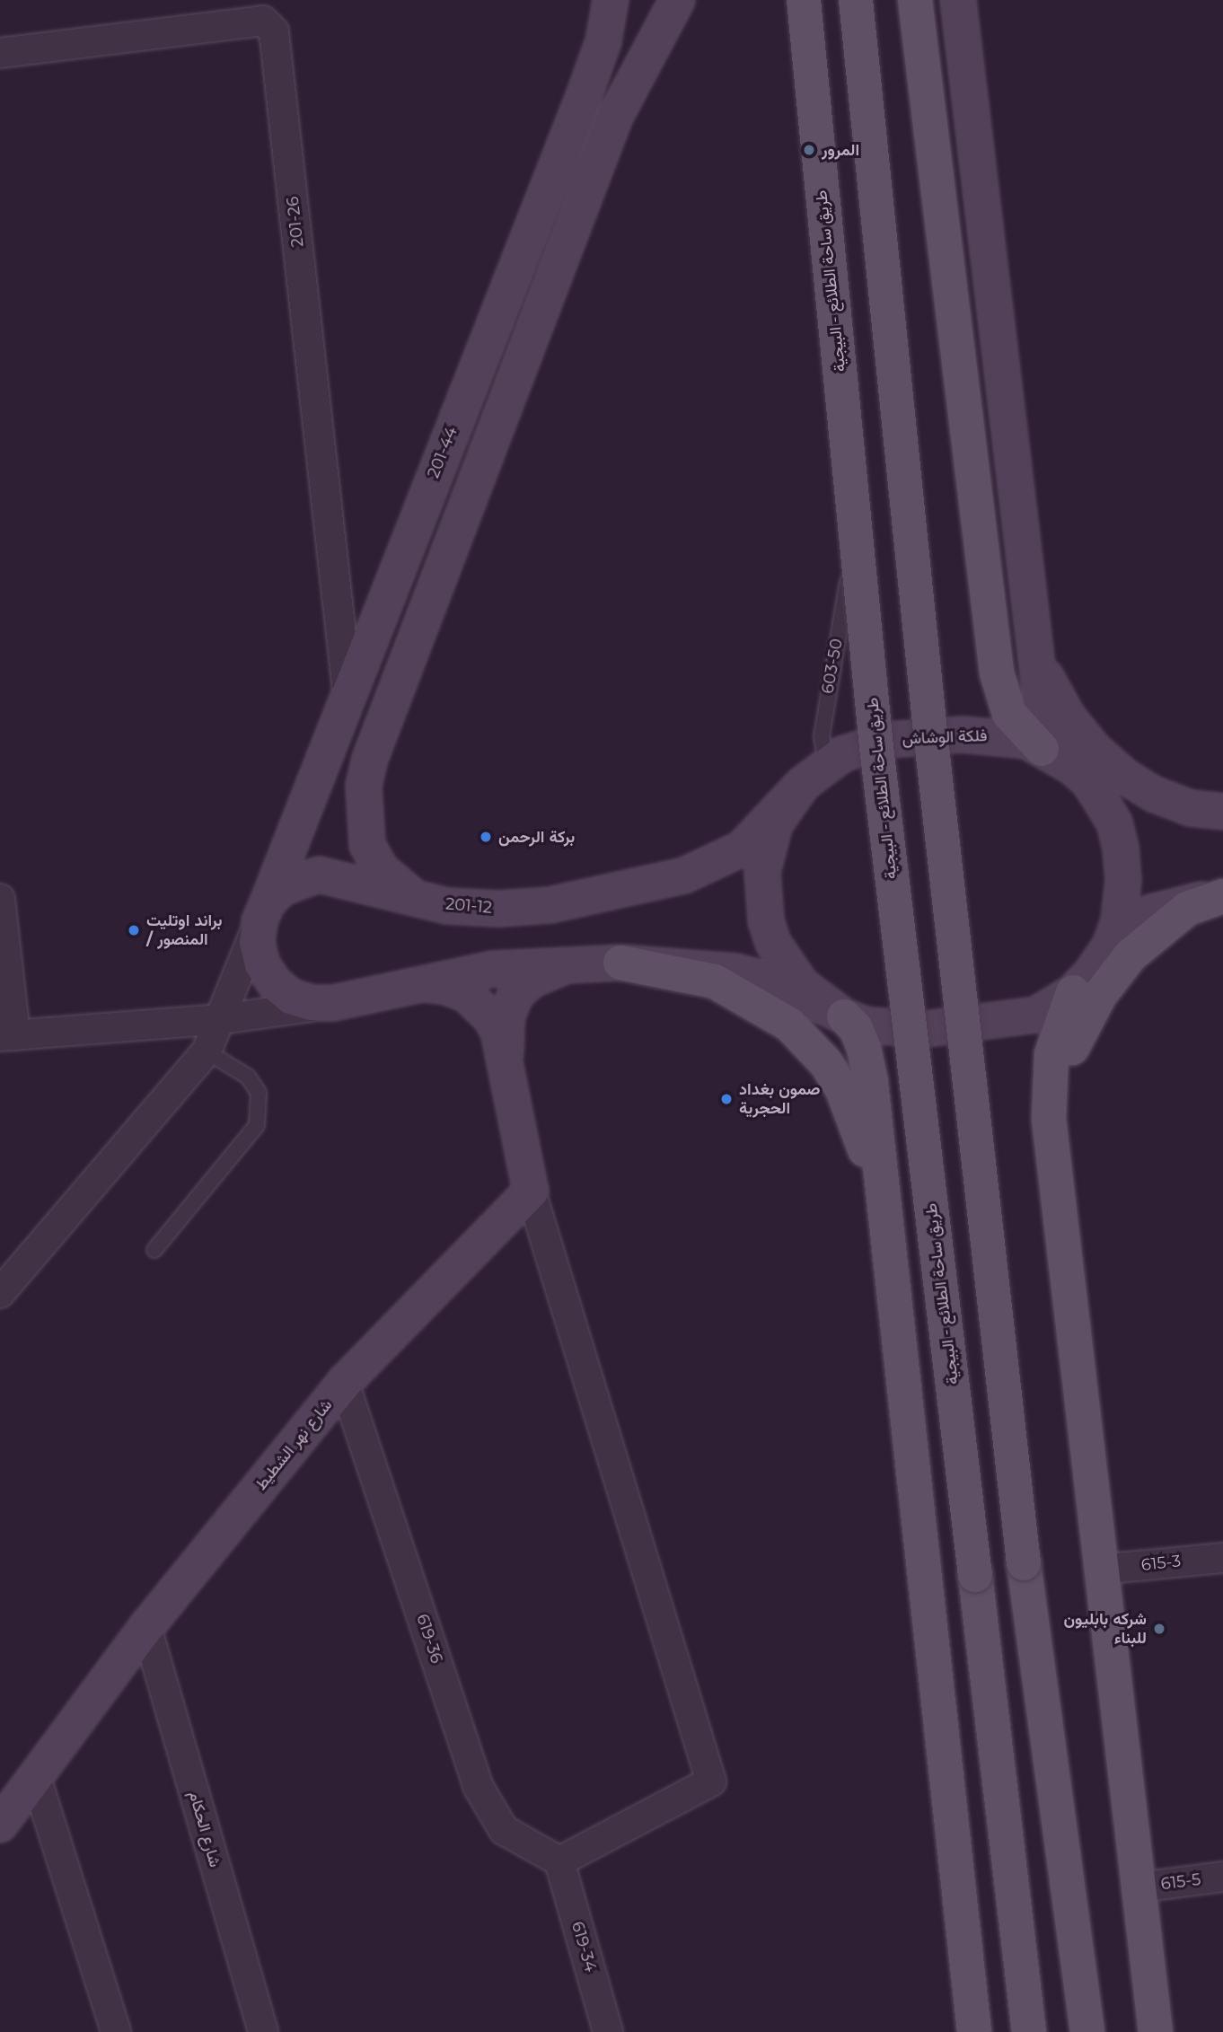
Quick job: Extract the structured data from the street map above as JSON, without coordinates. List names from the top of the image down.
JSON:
{
  "streets": {
    "main road": [
      "طريق ساحة الطلائع - البيجية",
      "201-44",
      "فلكة الوشاش",
      "201-12",
      "شارع نهر الشطيط"
    ],
    "street": [
      "201-26",
      "615-3",
      "619-36",
      "شارع الحكام",
      "615-5",
      "619-34"
    ],
    "lane": ["603-50"]
  },
  "crossings": [
    ["201-26", "201-44"],
    ["201-44", "201-12"],
    ["603-50", "فلكة الوشاش"],
    ["فلكة الوشاش", "201-12"],
    ["شارع نهر الشطيط", "619-36"],
    ["شارع نهر الشطيط", "شارع الحكام"],
    ["619-36", "619-34"]
  ],
  "places": [
    "المرور",
    "بركة الرحمن",
    "براند اوتليت / المنصور",
    "صمون بغداد الحجرية",
    "شركه بابليون للبناء"
  ]
}
